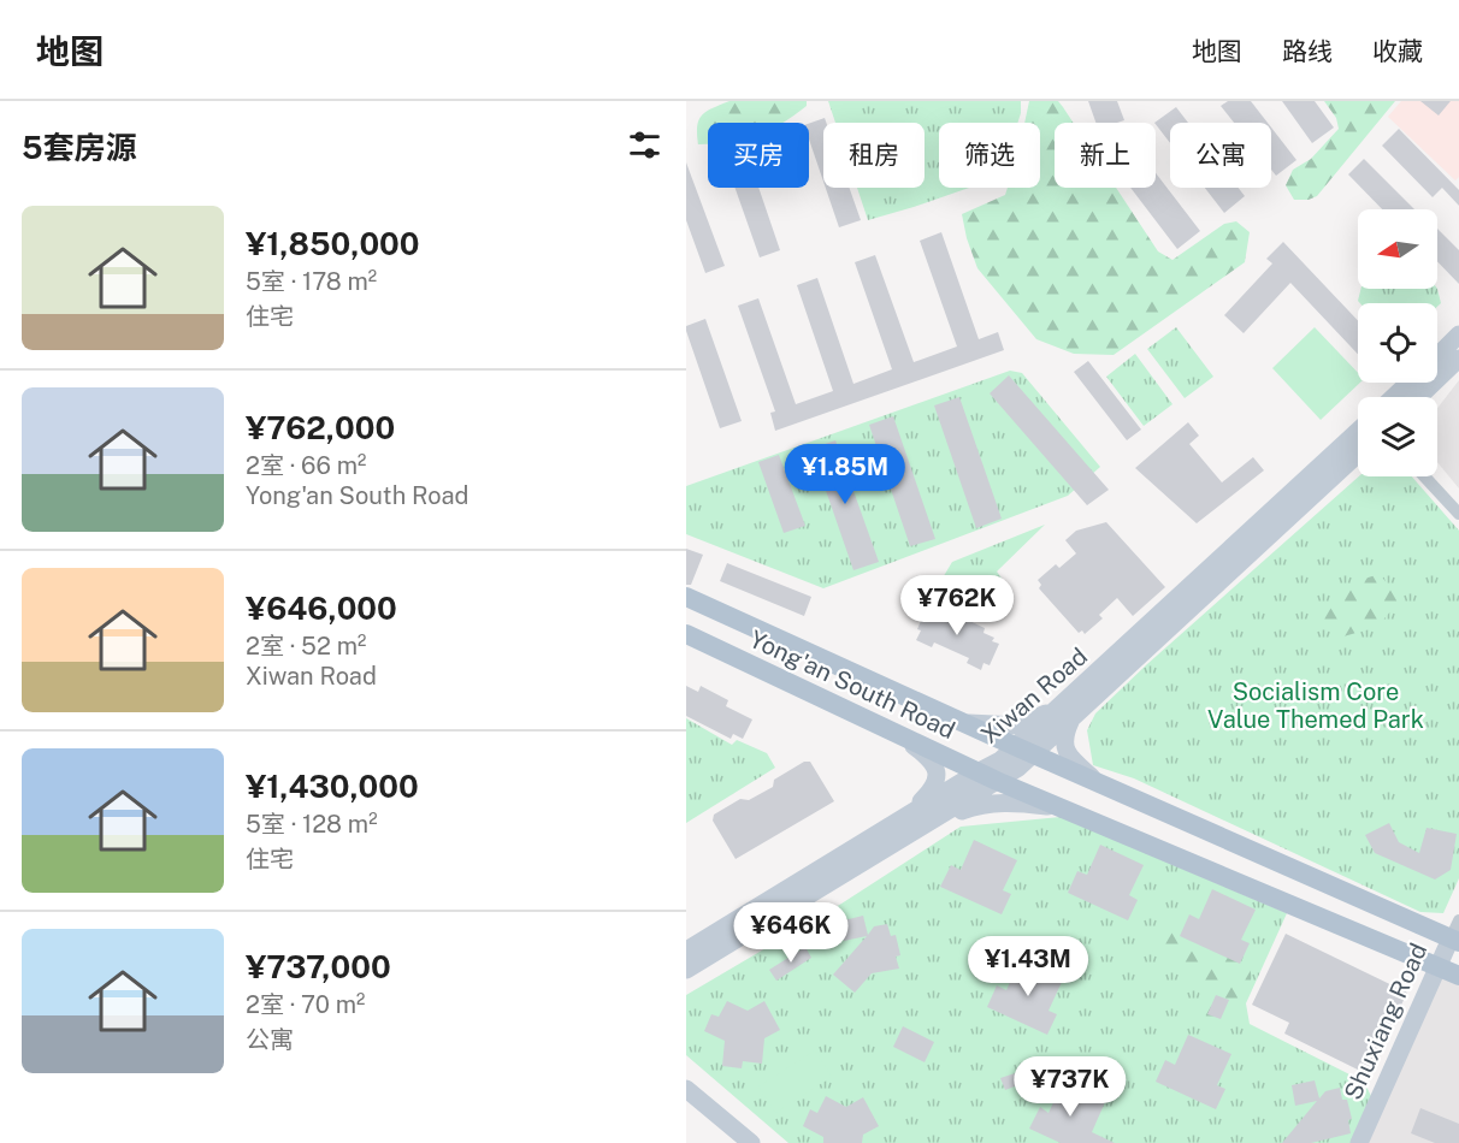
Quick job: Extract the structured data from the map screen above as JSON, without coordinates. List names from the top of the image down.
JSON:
{
  "streets": {
    "main road": ["Yong'an South Road", "Xiwan Road", "Shuxiang Road"]
  },
  "crossings": [
    ["Yong'an South Road", "Xiwan Road"],
    ["Yong'an South Road", "Shuxiang Road"]
  ],
  "parks": ["Socialism Core Value Themed Park"],
  "north": "left",
  "page": {
    "header": "地图",
    "nav": ["地图", "路线", "收藏"],
    "heading": "5套房源",
    "chip": [
      "买房",
      "租房",
      "筛选",
      "新上",
      "公寓"
    ],
    "list": [
      {
        "name": "¥1,850,000",
        "note": "5室 · 178 m² · 住宅"
      },
      {
        "name": "¥762,000",
        "note": "2室 · 66 m² · Yong'an South Road"
      },
      {
        "name": "¥646,000",
        "note": "2室 · 52 m² · Xiwan Road"
      },
      {
        "name": "¥1,430,000",
        "note": "5室 · 128 m² · 住宅"
      },
      {
        "name": "¥737,000",
        "note": "2室 · 70 m² · 公寓"
      }
    ],
    "price": [
      "¥1.85M",
      "¥762K",
      "¥646K",
      "¥1.43M",
      "¥737K"
    ]
  }
}
